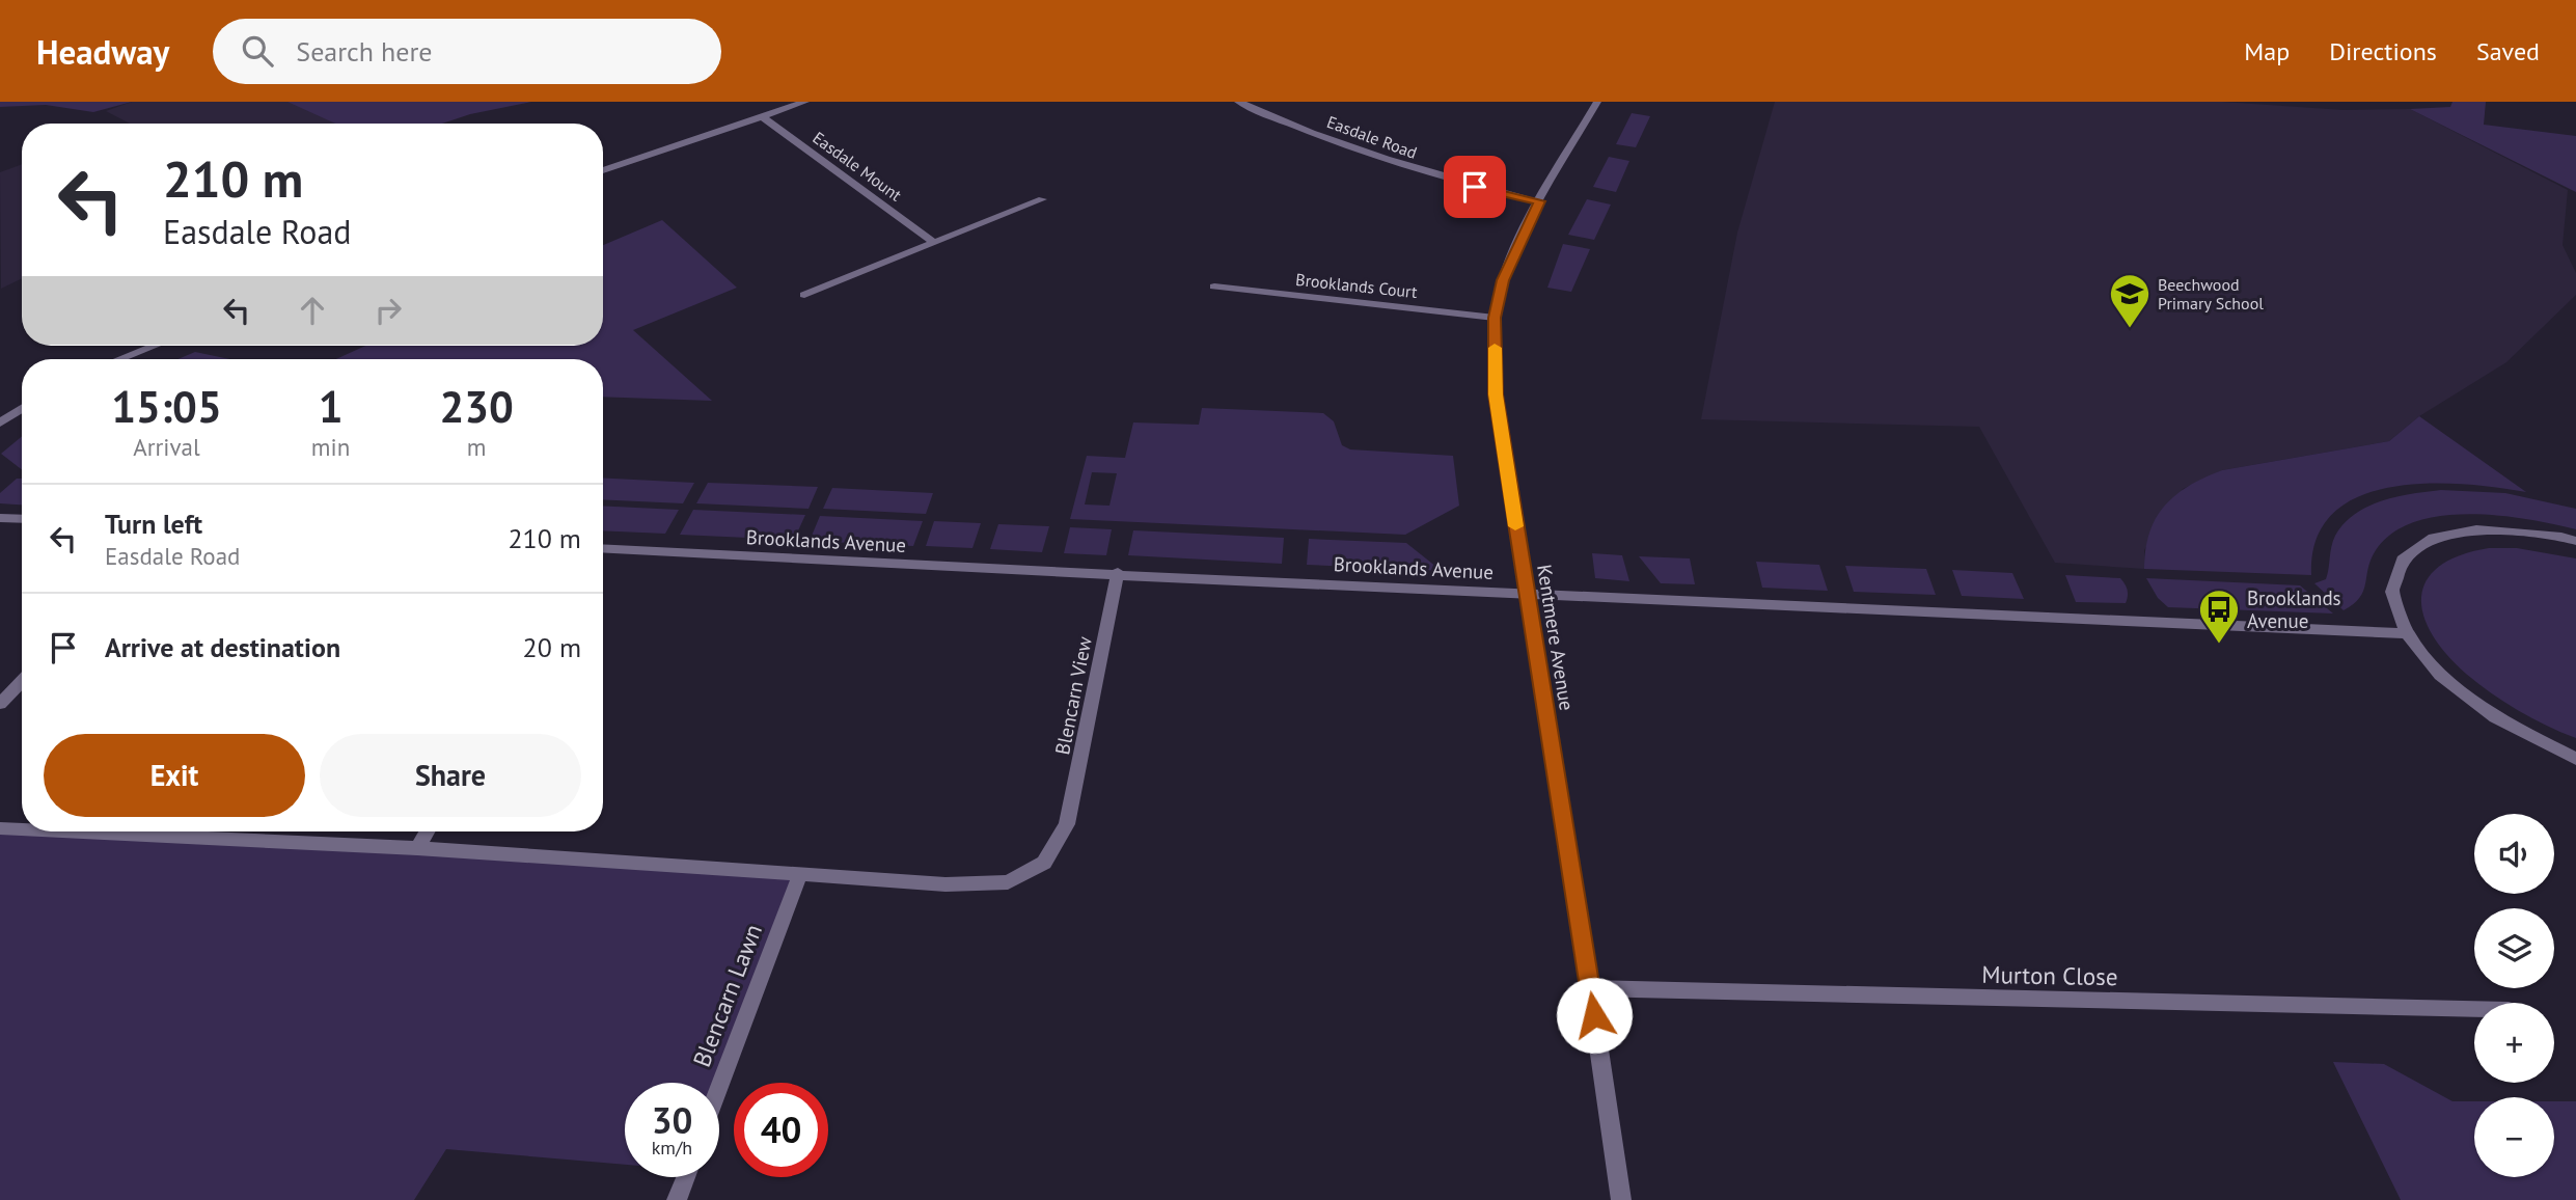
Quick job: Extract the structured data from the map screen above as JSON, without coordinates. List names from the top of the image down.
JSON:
{
  "streets": {
    "street": [
      "Easdale Road",
      "Easdale Mount",
      "Brooklands Court",
      "Brooklands Avenue",
      "Kentmere Avenue",
      "Blencarn View",
      "Murton Close",
      "Blencarn Lawn"
    ]
  },
  "crossings": [
    ["Easdale Road", "Kentmere Avenue"],
    ["Brooklands Court", "Kentmere Avenue"],
    ["Brooklands Avenue", "Kentmere Avenue"],
    ["Brooklands Avenue", "Blencarn View"],
    ["Kentmere Avenue", "Murton Close"],
    ["Blencarn View", "Blencarn Lawn"]
  ],
  "places": {
    "school or university": ["Beechwood Primary School"],
    "bus stop": ["Brooklands Avenue"]
  },
  "page": {
    "header": "Headway",
    "search": "Search here",
    "nav": ["Map", "Directions", "Saved"],
    "turn": ["210 m", "Easdale Road"],
    "eta": [
      "15:05",
      "Arrival",
      "1",
      "min",
      "230",
      "m"
    ],
    "list": [
      {
        "name": "Turn left",
        "note": "Easdale Road",
        "value": "210 m"
      },
      {
        "name": "Arrive at destination",
        "value": "20 m"
      }
    ],
    "buttons": ["Exit", "Share"],
    "map_buttons": ["+", "−"],
    "speed": "30 km/h",
    "limit": "40"
  }
}
